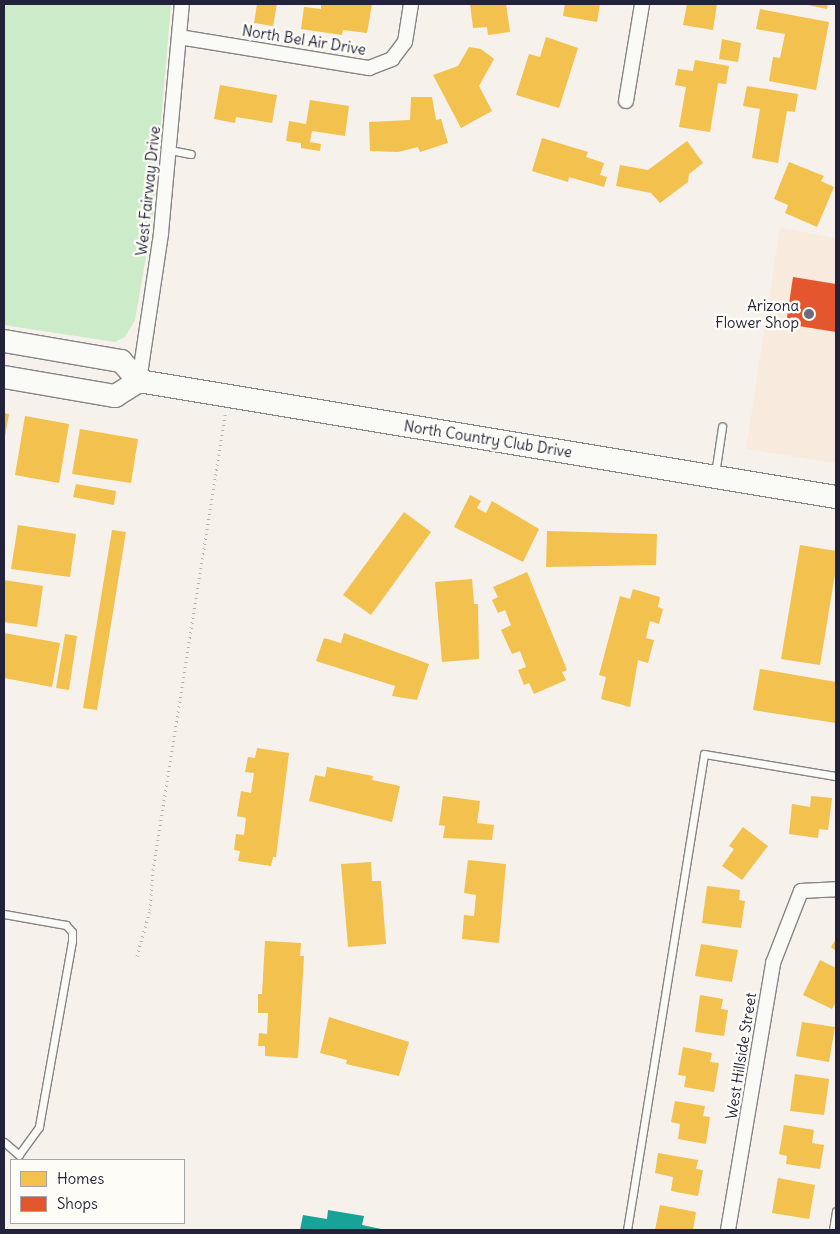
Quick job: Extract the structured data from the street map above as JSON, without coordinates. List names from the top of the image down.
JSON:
{
  "streets": {
    "main road": ["North Country Club Drive"],
    "street": ["North Bel Air Drive", "West Fairway Drive", "West Hillside Street"]
  },
  "crossings": [
    ["North Bel Air Drive", "West Fairway Drive"],
    ["West Fairway Drive", "North Country Club Drive"]
  ],
  "places": ["Arizona Flower Shop"],
  "legend": ["Homes", "Shops"]
}
